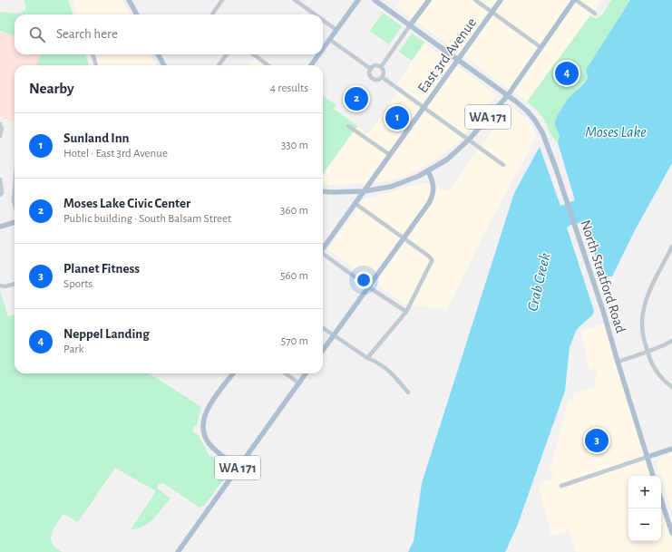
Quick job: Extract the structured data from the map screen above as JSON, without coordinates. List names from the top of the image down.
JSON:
{
  "streets": {
    "main road": ["East 3rd Avenue", "WA 171", "North Stratford Road"]
  },
  "crossings": [
    ["East 3rd Avenue", "North Stratford Road"],
    ["WA 171", "North Stratford Road"]
  ],
  "water": ["Moses Lake", "Crab Creek"],
  "page": {
    "search": "Search here",
    "pins": [
      "4",
      "2",
      "1",
      "3"
    ],
    "heading": ["Nearby", "4 results"],
    "list": [
      {
        "mark": "1",
        "name": "Sunland Inn",
        "note": "Hotel · East 3rd Avenue",
        "value": "330 m"
      },
      {
        "mark": "2",
        "name": "Moses Lake Civic Center",
        "note": "Public building · South Balsam Street",
        "value": "360 m"
      },
      {
        "mark": "3",
        "name": "Planet Fitness",
        "note": "Sports",
        "value": "560 m"
      },
      {
        "mark": "4",
        "name": "Neppel Landing",
        "note": "Park",
        "value": "570 m"
      }
    ],
    "map_buttons": ["+", "−"]
  }
}
